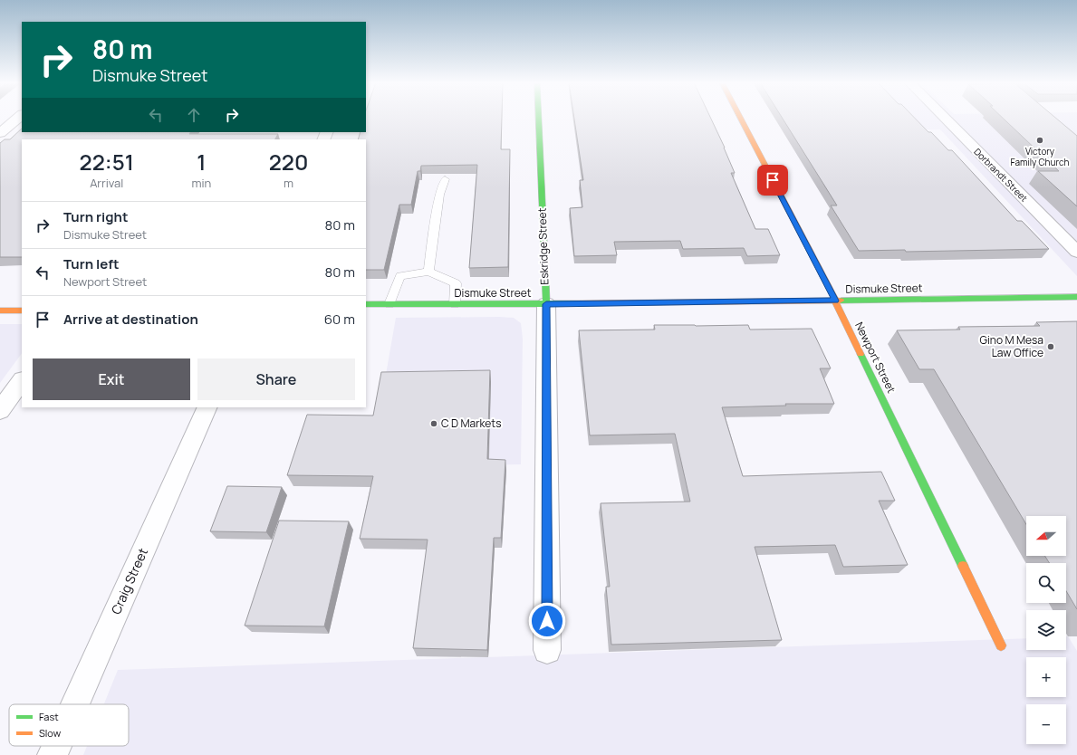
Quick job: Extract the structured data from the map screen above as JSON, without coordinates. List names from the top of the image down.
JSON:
{
  "streets": {
    "street": [
      "Dorbrandt Street",
      "Eskridge Street",
      "Dismuke Street",
      "Newport Street",
      "Craig Street"
    ]
  },
  "crossings": [
    ["Eskridge Street", "Dismuke Street"],
    ["Dismuke Street", "Newport Street"]
  ],
  "places": ["Victory Family Church", "Gino M Mesa Law Office", "C D Markets"],
  "legend": ["Fast", "Slow"],
  "north": "left",
  "page": {
    "turn": ["80 m", "Dismuke Street"],
    "eta": [
      "22:51",
      "Arrival",
      "1",
      "min",
      "220",
      "m"
    ],
    "list": [
      {
        "name": "Turn right",
        "note": "Dismuke Street",
        "value": "80 m"
      },
      {
        "name": "Turn left",
        "note": "Newport Street",
        "value": "80 m"
      },
      {
        "name": "Arrive at destination",
        "value": "60 m"
      }
    ],
    "buttons": ["Exit", "Share"],
    "map_buttons": ["+", "−"]
  }
}
